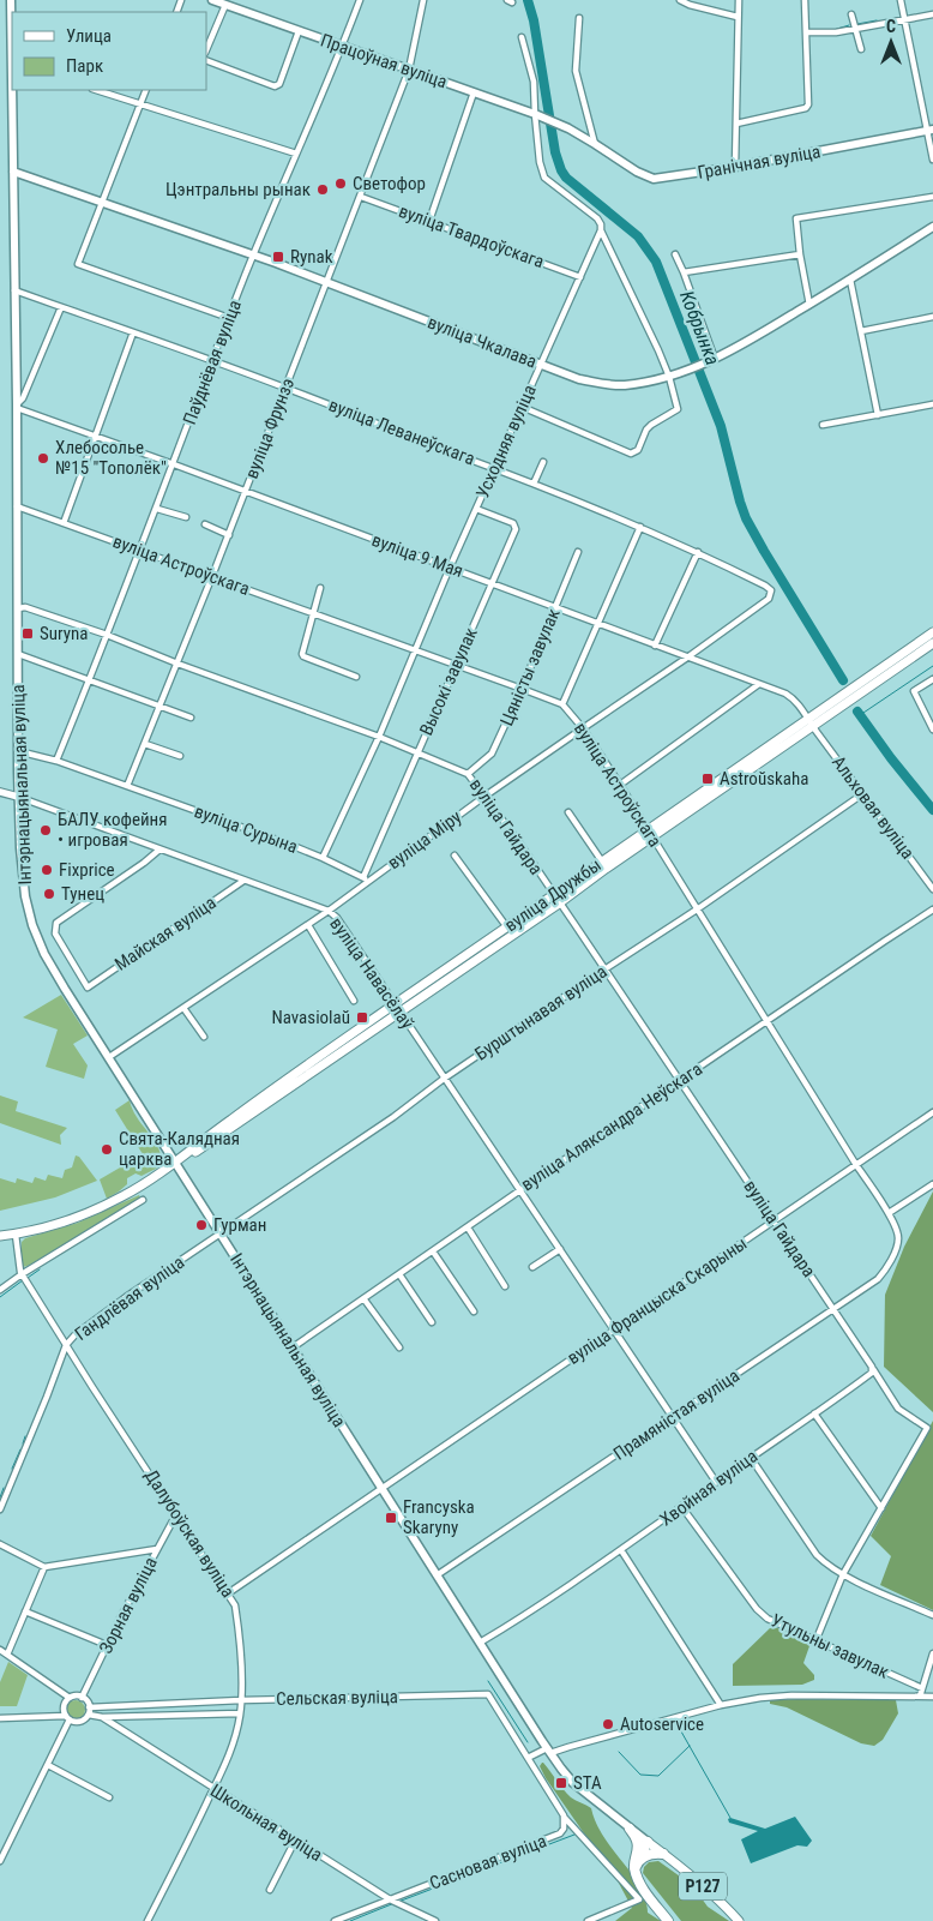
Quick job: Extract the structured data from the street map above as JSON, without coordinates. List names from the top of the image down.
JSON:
{
  "streets": {
    "highway": ["Р127"],
    "main road": [
      "Працоўная вуліца",
      "Гранічная вуліца",
      "вуліца Чкалава",
      "Інтэрнацыянальная вуліца",
      "вуліца Дружбы"
    ],
    "street": [
      "вуліца Твардоўскага",
      "Паўднёвая вуліца",
      "вуліца Фрунзэ",
      "вуліца Леванеўскага",
      "Усходняя вуліца",
      "вуліца 9 Мая",
      "вуліца Астроўскага",
      "Цяністы завулак",
      "Высокі завулак",
      "Альховая вуліца",
      "вуліца Гайдара",
      "вуліца Сурына",
      "вуліца Міру",
      "Майская вуліца",
      "вуліца Навасёлаў",
      "Бурштынавая вуліца",
      "вуліца Аляксандра Неўскага",
      "Гандлёвая вуліца",
      "вуліца Францыска Скарыны",
      "Прамяністая вуліца",
      "Хвойная вуліца",
      "Далубоўская вуліца",
      "Зорная вуліца",
      "Утульны завулак",
      "Сельская вуліца",
      "Школьная вуліца",
      "Сасновая вуліца"
    ]
  },
  "crossings": [
    ["Працоўная вуліца", "Гранічная вуліца"],
    ["Працоўная вуліца", "Паўднёвая вуліца"],
    ["Працоўная вуліца", "вуліца Фрунзэ"],
    ["вуліца Твардоўскага", "вуліца Фрунзэ"],
    ["вуліца Твардоўскага", "Усходняя вуліца"],
    ["вуліца Чкалава", "Паўднёвая вуліца"],
    ["вуліца Чкалава", "вуліца Фрунзэ"],
    ["вуліца Чкалава", "Усходняя вуліца"],
    ["вуліца Чкалава", "Інтэрнацыянальная вуліца"],
    ["Паўднёвая вуліца", "вуліца Леванеўскага"],
    ["Паўднёвая вуліца", "вуліца 9 Мая"],
    ["Паўднёвая вуліца", "вуліца Астроўскага"],
    ["Паўднёвая вуліца", "вуліца Гайдара"],
    ["Паўднёвая вуліца", "вуліца Сурына"],
    ["вуліца Фрунзэ", "вуліца Леванеўскага"],
    ["вуліца Фрунзэ", "вуліца 9 Мая"],
    ["вуліца Фрунзэ", "вуліца Астроўскага"],
    ["вуліца Фрунзэ", "вуліца Гайдара"],
    ["вуліца Фрунзэ", "вуліца Сурына"],
    ["вуліца Леванеўскага", "Усходняя вуліца"],
    ["вуліца Леванеўскага", "Інтэрнацыянальная вуліца"],
    ["вуліца Леванеўскага", "вуліца Міру"],
    ["Усходняя вуліца", "вуліца 9 Мая"],
    ["Усходняя вуліца", "вуліца Астроўскага"],
    ["Усходняя вуліца", "Высокі завулак"],
    ["Усходняя вуліца", "вуліца Гайдара"],
    ["Усходняя вуліца", "вуліца Сурына"],
    ["вуліца 9 Мая", "Цяністы завулак"],
    ["вуліца 9 Мая", "Высокі завулак"],
    ["вуліца 9 Мая", "Інтэрнацыянальная вуліца"],
    ["вуліца 9 Мая", "Альховая вуліца"],
    ["вуліца 9 Мая", "вуліца Міру"],
    ["вуліца 9 Мая", "вуліца Дружбы"],
    ["вуліца Астроўскага", "Цяністы завулак"],
    ["вуліца Астроўскага", "Высокі завулак"],
    ["вуліца Астроўскага", "Інтэрнацыянальная вуліца"],
    ["вуліца Астроўскага", "вуліца Міру"],
    ["вуліца Астроўскага", "вуліца Дружбы"],
    ["вуліца Астроўскага", "Бурштынавая вуліца"],
    ["вуліца Астроўскага", "вуліца Аляксандра Неўскага"],
    ["вуліца Астроўскага", "вуліца Францыска Скарыны"],
    ["вуліца Астроўскага", "Прамяністая вуліца"],
    ["Цяністы завулак", "вуліца Гайдара"],
    ["Высокі завулак", "вуліца Гайдара"],
    ["Высокі завулак", "вуліца Сурына"],
    ["Высокі завулак", "вуліца Міру"],
    ["Інтэрнацыянальная вуліца", "вуліца Гайдара"],
    ["Інтэрнацыянальная вуліца", "вуліца Сурына"],
    ["Інтэрнацыянальная вуліца", "вуліца Міру"],
    ["Інтэрнацыянальная вуліца", "вуліца Дружбы"],
    ["Інтэрнацыянальная вуліца", "вуліца Навасёлаў"],
    ["Інтэрнацыянальная вуліца", "Бурштынавая вуліца"],
    ["Інтэрнацыянальная вуліца", "вуліца Аляксандра Неўскага"],
    ["Інтэрнацыянальная вуліца", "Гандлёвая вуліца"],
    ["Інтэрнацыянальная вуліца", "вуліца Францыска Скарыны"],
    ["Інтэрнацыянальная вуліца", "Прамяністая вуліца"],
    ["Інтэрнацыянальная вуліца", "Хвойная вуліца"],
    ["Інтэрнацыянальная вуліца", "Р127"],
    ["Альховая вуліца", "вуліца Дружбы"],
    ["Альховая вуліца", "Бурштынавая вуліца"],
    ["вуліца Гайдара", "вуліца Міру"],
    ["вуліца Гайдара", "вуліца Дружбы"],
    ["вуліца Гайдара", "Бурштынавая вуліца"],
    ["вуліца Гайдара", "вуліца Аляксандра Неўскага"],
    ["вуліца Гайдара", "вуліца Францыска Скарыны"],
    ["вуліца Гайдара", "Прамяністая вуліца"],
    ["вуліца Сурына", "вуліца Міру"],
    ["вуліца Міру", "вуліца Навасёлаў"],
    ["вуліца Дружбы", "вуліца Навасёлаў"],
    ["вуліца Дружбы", "Далубоўская вуліца"],
    ["Майская вуліца", "вуліца Навасёлаў"],
    ["вуліца Навасёлаў", "Бурштынавая вуліца"],
    ["вуліца Навасёлаў", "вуліца Аляксандра Неўскага"],
    ["вуліца Навасёлаў", "вуліца Францыска Скарыны"],
    ["вуліца Навасёлаў", "Прамяністая вуліца"],
    ["вуліца Навасёлаў", "Хвойная вуліца"],
    ["Бурштынавая вуліца", "Гандлёвая вуліца"],
    ["Гандлёвая вуліца", "Далубоўская вуліца"],
    ["вуліца Францыска Скарыны", "Далубоўская вуліца"],
    ["Хвойная вуліца", "Утульны завулак"],
    ["Далубоўская вуліца", "Зорная вуліца"],
    ["Далубоўская вуліца", "Сельская вуліца"],
    ["Далубоўская вуліца", "Школьная вуліца"],
    ["Зорная вуліца", "Сельская вуліца"],
    ["Сельская вуліца", "Сасновая вуліца"],
    ["Школьная вуліца", "Сасновая вуліца"]
  ],
  "water": ["Кобрынка"],
  "places": {
    "other": [
      "Светофор",
      "Цэнтральны рынак",
      "Хлебосолье №15 \"Тополёк\"",
      "БАЛУ кофейня • игровая",
      "Fixprice",
      "Тунец",
      "Свята-Калядная царква",
      "Гурман",
      "Autoservice"
    ],
    "transit": [
      "Rynak",
      "Suryna",
      "Astroŭskaha",
      "Navasiolaŭ",
      "Francyska Skaryny",
      "STA"
    ]
  },
  "legend": ["Улица", "Парк"],
  "north": "top"
}
